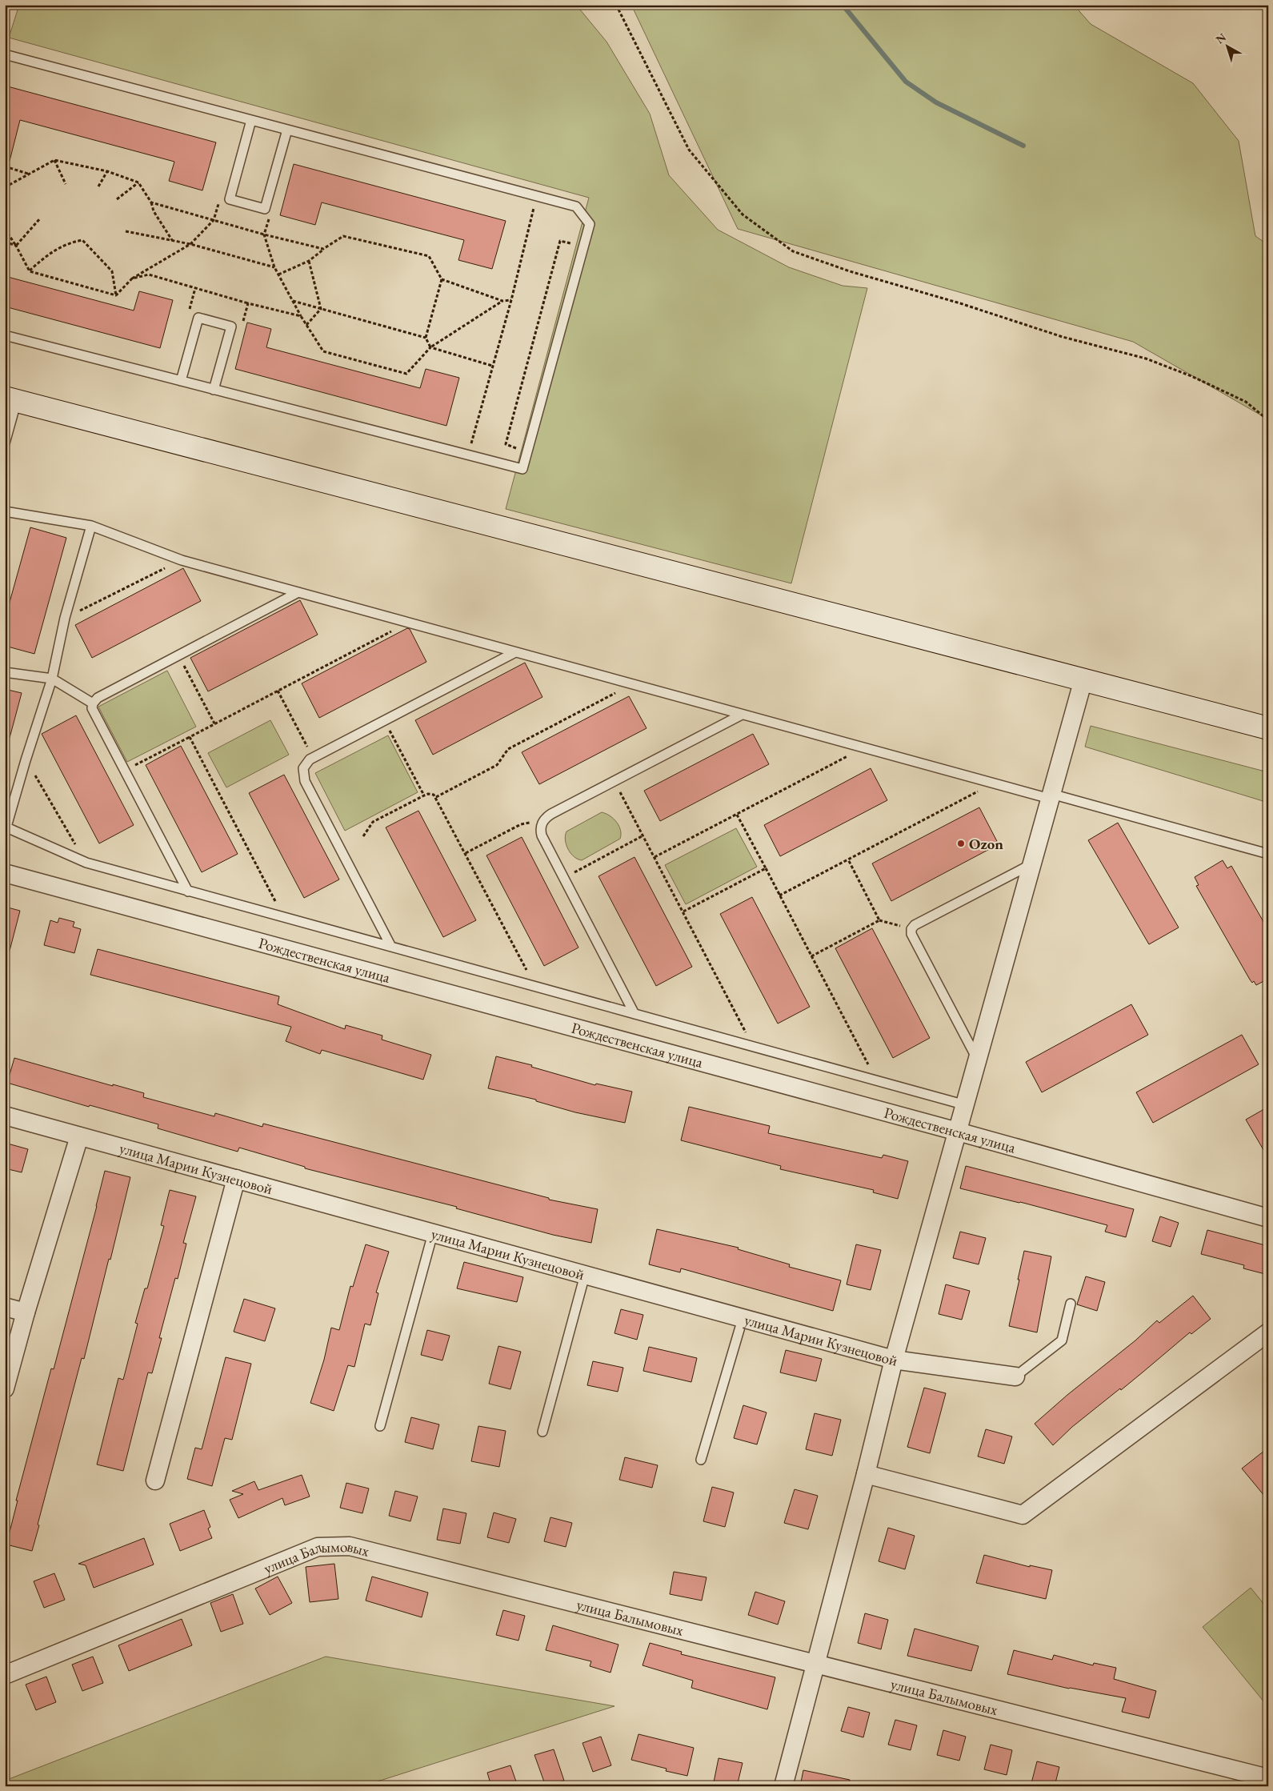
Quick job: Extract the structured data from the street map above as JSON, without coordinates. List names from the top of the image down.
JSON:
{
  "streets": {
    "street": ["Рождественская улица", "улица Марии Кузнецовой", "улица Балымовых"]
  },
  "places": ["Ozon"],
  "north": "top left"
}
